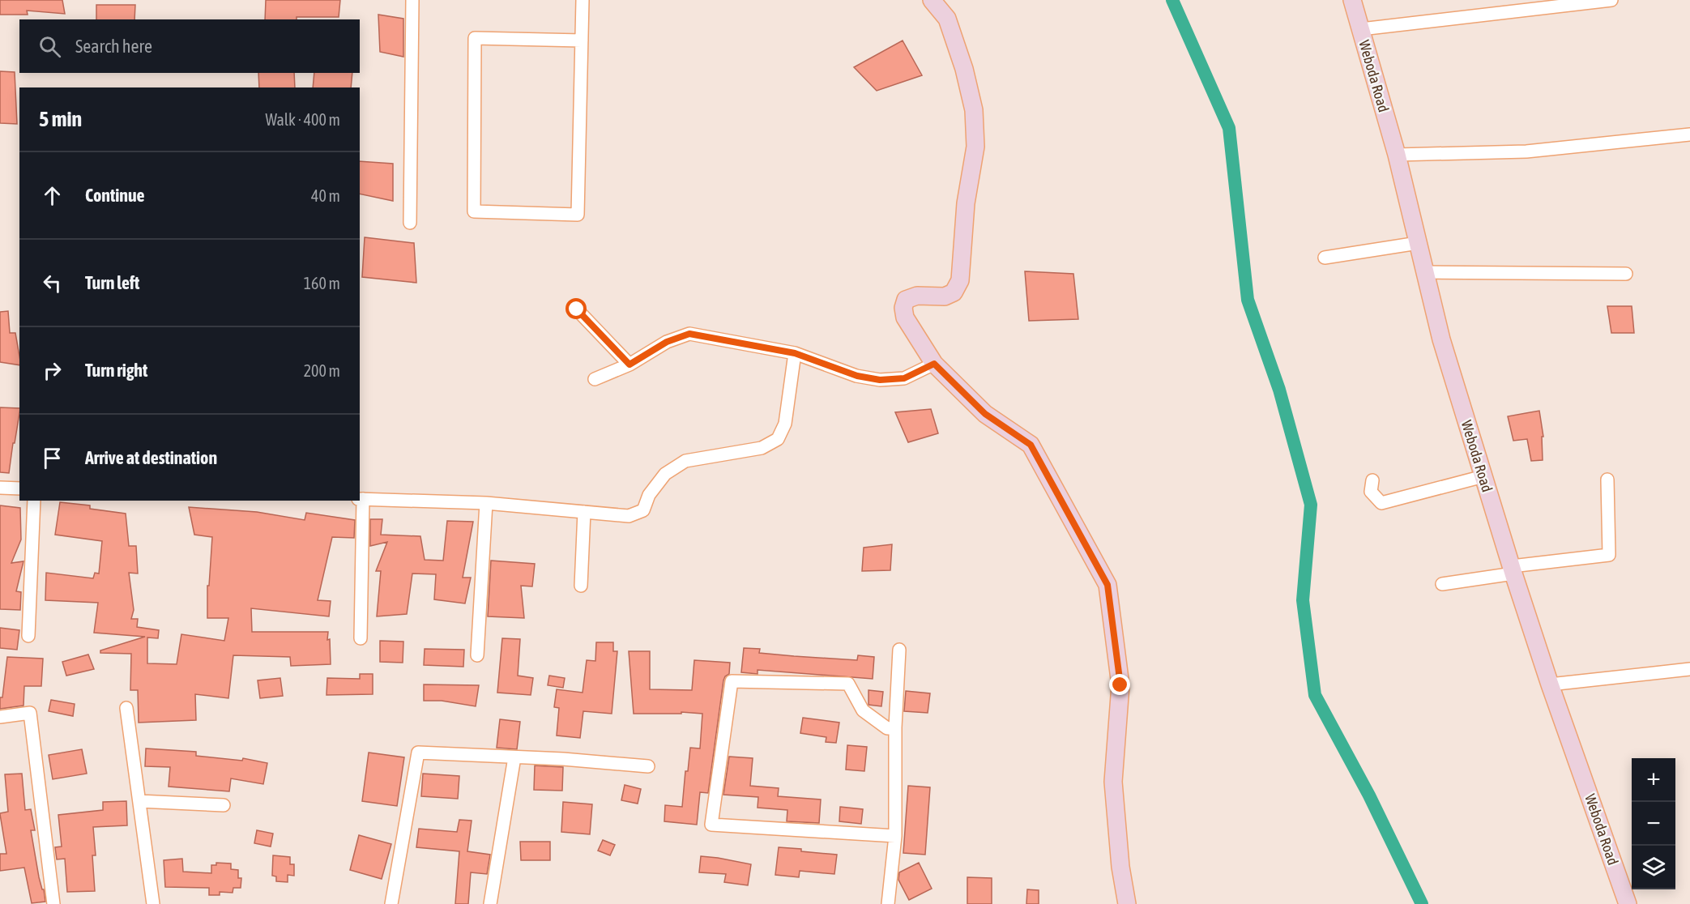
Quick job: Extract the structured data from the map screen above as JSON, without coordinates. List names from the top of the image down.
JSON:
{
  "streets": {
    "street": ["Weboda Road"]
  },
  "page": {
    "search": "Search here",
    "heading": ["5 min", "Walk · 400 m"],
    "list": [
      ["Continue", "40 m"],
      ["Turn left", "160 m"],
      ["Turn right", "200 m"],
      "Arrive at destination"
    ],
    "map_buttons": ["+", "−"]
  }
}
